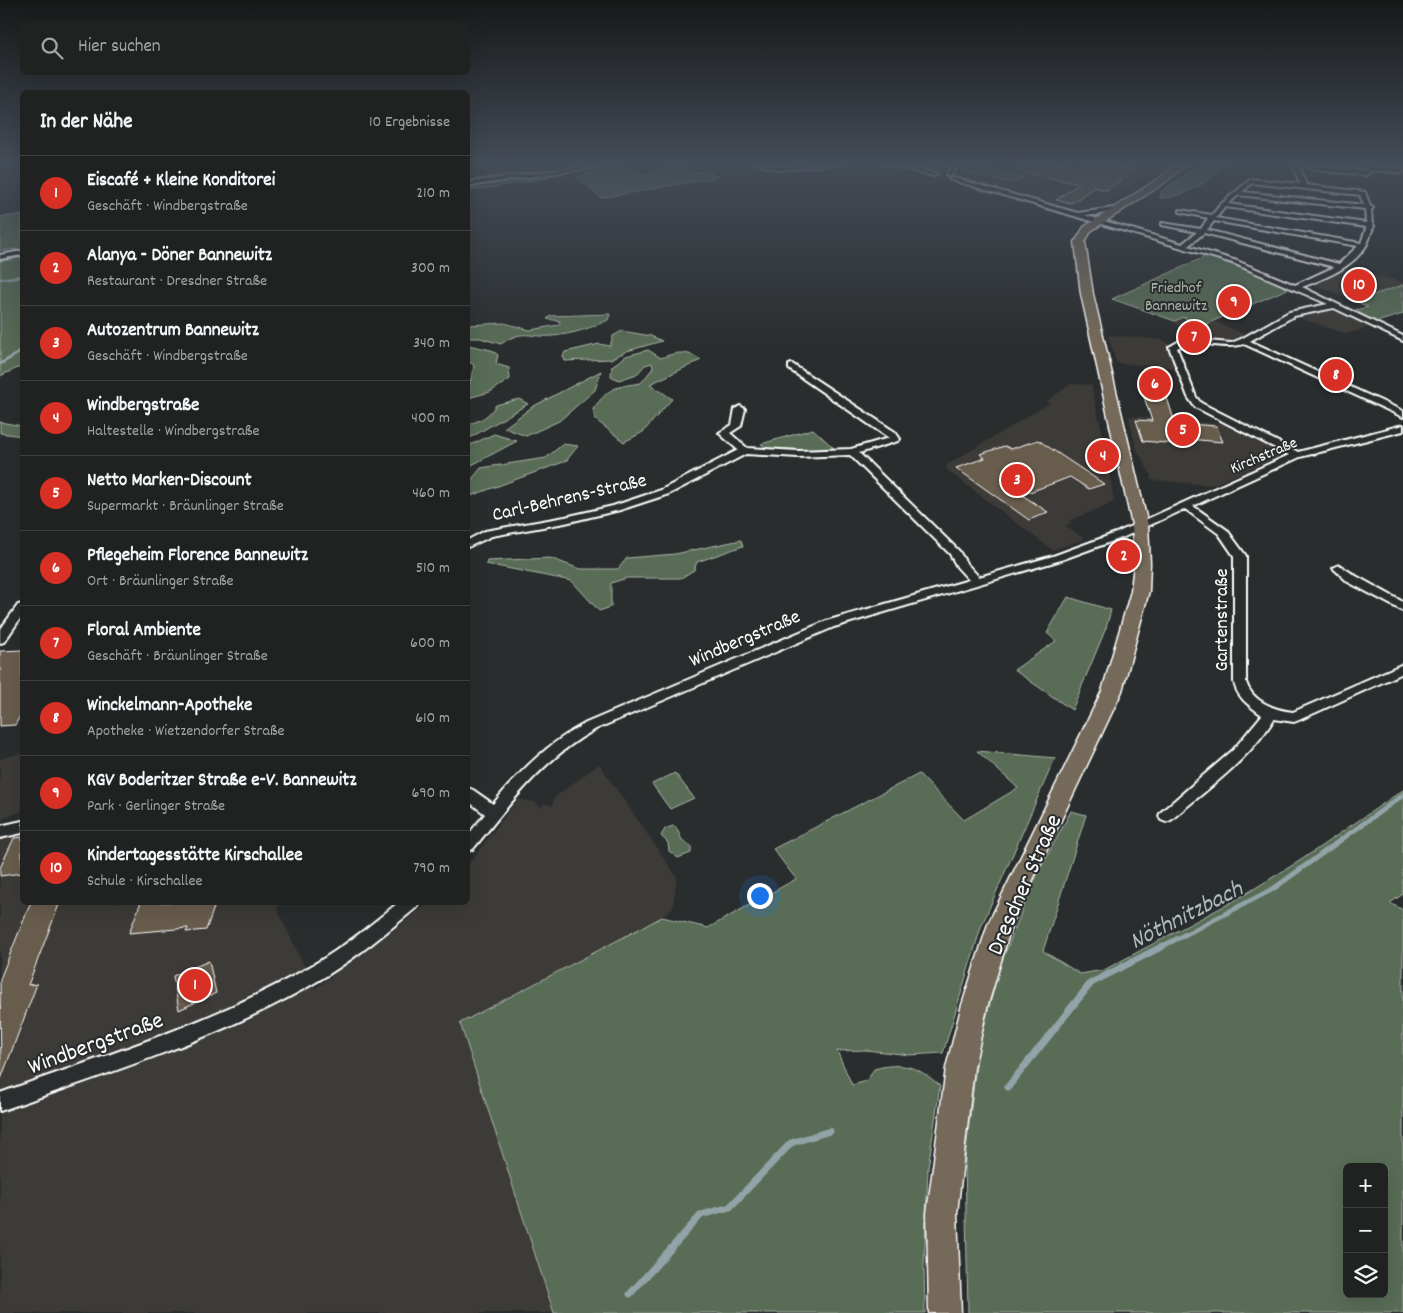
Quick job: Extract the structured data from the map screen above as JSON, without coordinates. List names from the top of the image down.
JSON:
{
  "streets": {
    "main road": ["Dresdner Straße"],
    "street": [
      "Kirchstraße",
      "Carl-Behrens-Straße",
      "Gartenstraße",
      "Windbergstraße"
    ]
  },
  "crossings": [
    ["Kirchstraße", "Gartenstraße"],
    ["Kirchstraße", "Windbergstraße"],
    ["Kirchstraße", "Dresdner Straße"],
    ["Windbergstraße", "Dresdner Straße"]
  ],
  "water": ["Nöthnitzbach"],
  "parks": ["Friedhof Bannewitz"],
  "page": {
    "search": "Hier suchen",
    "heading": ["In der Nähe", "10 Ergebnisse"],
    "list": [
      {
        "mark": "1",
        "name": "Eiscafé + Kleine Konditorei",
        "note": "Geschäft · Windbergstraße",
        "value": "210 m"
      },
      {
        "mark": "2",
        "name": "Alanya - Döner Bannewitz",
        "note": "Restaurant · Dresdner Straße",
        "value": "300 m"
      },
      {
        "mark": "3",
        "name": "Autozentrum Bannewitz",
        "note": "Geschäft · Windbergstraße",
        "value": "340 m"
      },
      {
        "mark": "4",
        "name": "Windbergstraße",
        "note": "Haltestelle · Windbergstraße",
        "value": "400 m"
      },
      {
        "mark": "5",
        "name": "Netto Marken-Discount",
        "note": "Supermarkt · Bräunlinger Straße",
        "value": "460 m"
      },
      {
        "mark": "6",
        "name": "Pflegeheim Florence Bannewitz",
        "note": "Ort · Bräunlinger Straße",
        "value": "510 m"
      },
      {
        "mark": "7",
        "name": "Floral Ambiente",
        "note": "Geschäft · Bräunlinger Straße",
        "value": "600 m"
      },
      {
        "mark": "8",
        "name": "Winckelmann-Apotheke",
        "note": "Apotheke · Wietzendorfer Straße",
        "value": "610 m"
      },
      {
        "mark": "9",
        "name": "KGV Boderitzer Straße e-V. Bannewitz",
        "note": "Park · Gerlinger Straße",
        "value": "690 m"
      },
      {
        "mark": "10",
        "name": "Kindertagesstätte Kirschallee",
        "note": "Schule · Kirschallee",
        "value": "790 m"
      }
    ],
    "pins": [
      "10",
      "9",
      "7",
      "8",
      "6",
      "5",
      "4",
      "3",
      "2",
      "1"
    ],
    "map_buttons": ["+", "−"]
  }
}
